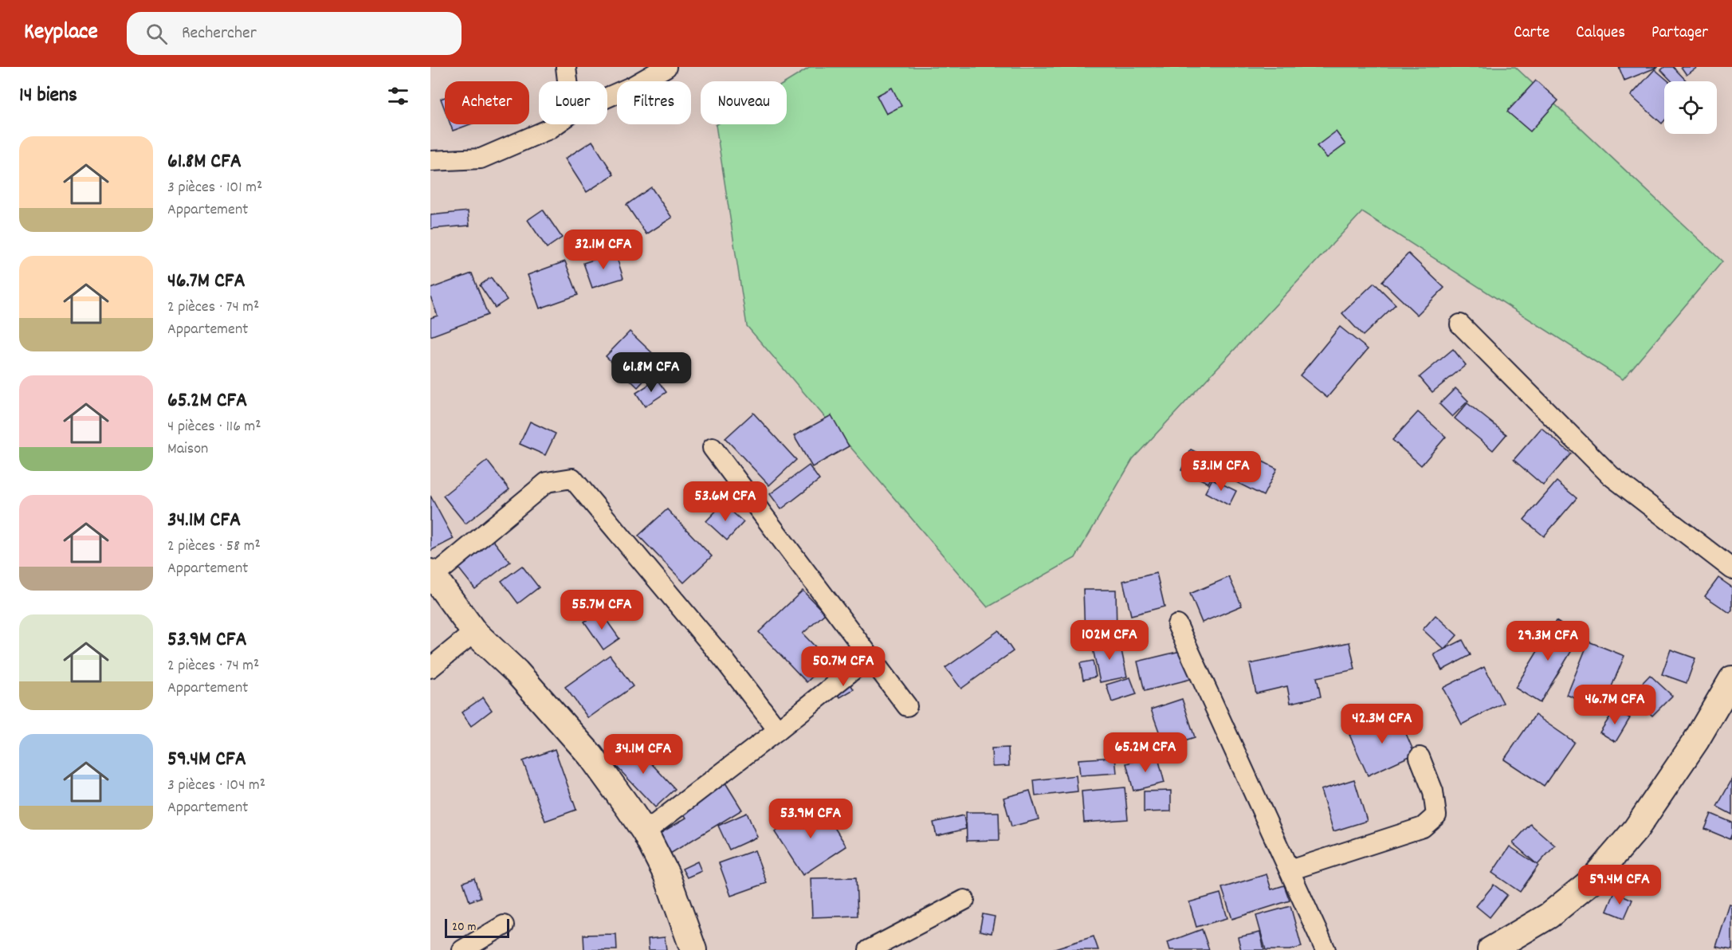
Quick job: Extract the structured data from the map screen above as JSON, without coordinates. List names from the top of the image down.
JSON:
{
  "scale_bar": "20 m",
  "page": {
    "header": "Keyplace",
    "search": "Rechercher",
    "nav": ["Carte", "Calques", "Partager"],
    "heading": "14 biens",
    "chip": [
      "Acheter",
      "Louer",
      "Filtres",
      "Nouveau"
    ],
    "list": [
      {
        "name": "61.8M CFA",
        "note": "3 pièces · 101 m² · Appartement"
      },
      {
        "name": "46.7M CFA",
        "note": "2 pièces · 74 m² · Appartement"
      },
      {
        "name": "65.2M CFA",
        "note": "4 pièces · 116 m² · Maison"
      },
      {
        "name": "34.1M CFA",
        "note": "2 pièces · 58 m² · Appartement"
      },
      {
        "name": "53.9M CFA",
        "note": "2 pièces · 74 m² · Appartement"
      },
      {
        "name": "59.4M CFA",
        "note": "3 pièces · 104 m² · Appartement"
      }
    ],
    "price": [
      "32.1M CFA",
      "61.8M CFA",
      "53.1M CFA",
      "53.6M CFA",
      "55.7M CFA",
      "102M CFA",
      "29.3M CFA",
      "50.7M CFA",
      "46.7M CFA",
      "42.3M CFA",
      "65.2M CFA",
      "34.1M CFA",
      "53.9M CFA",
      "59.4M CFA"
    ],
    "scale": "20 m"
  }
}
